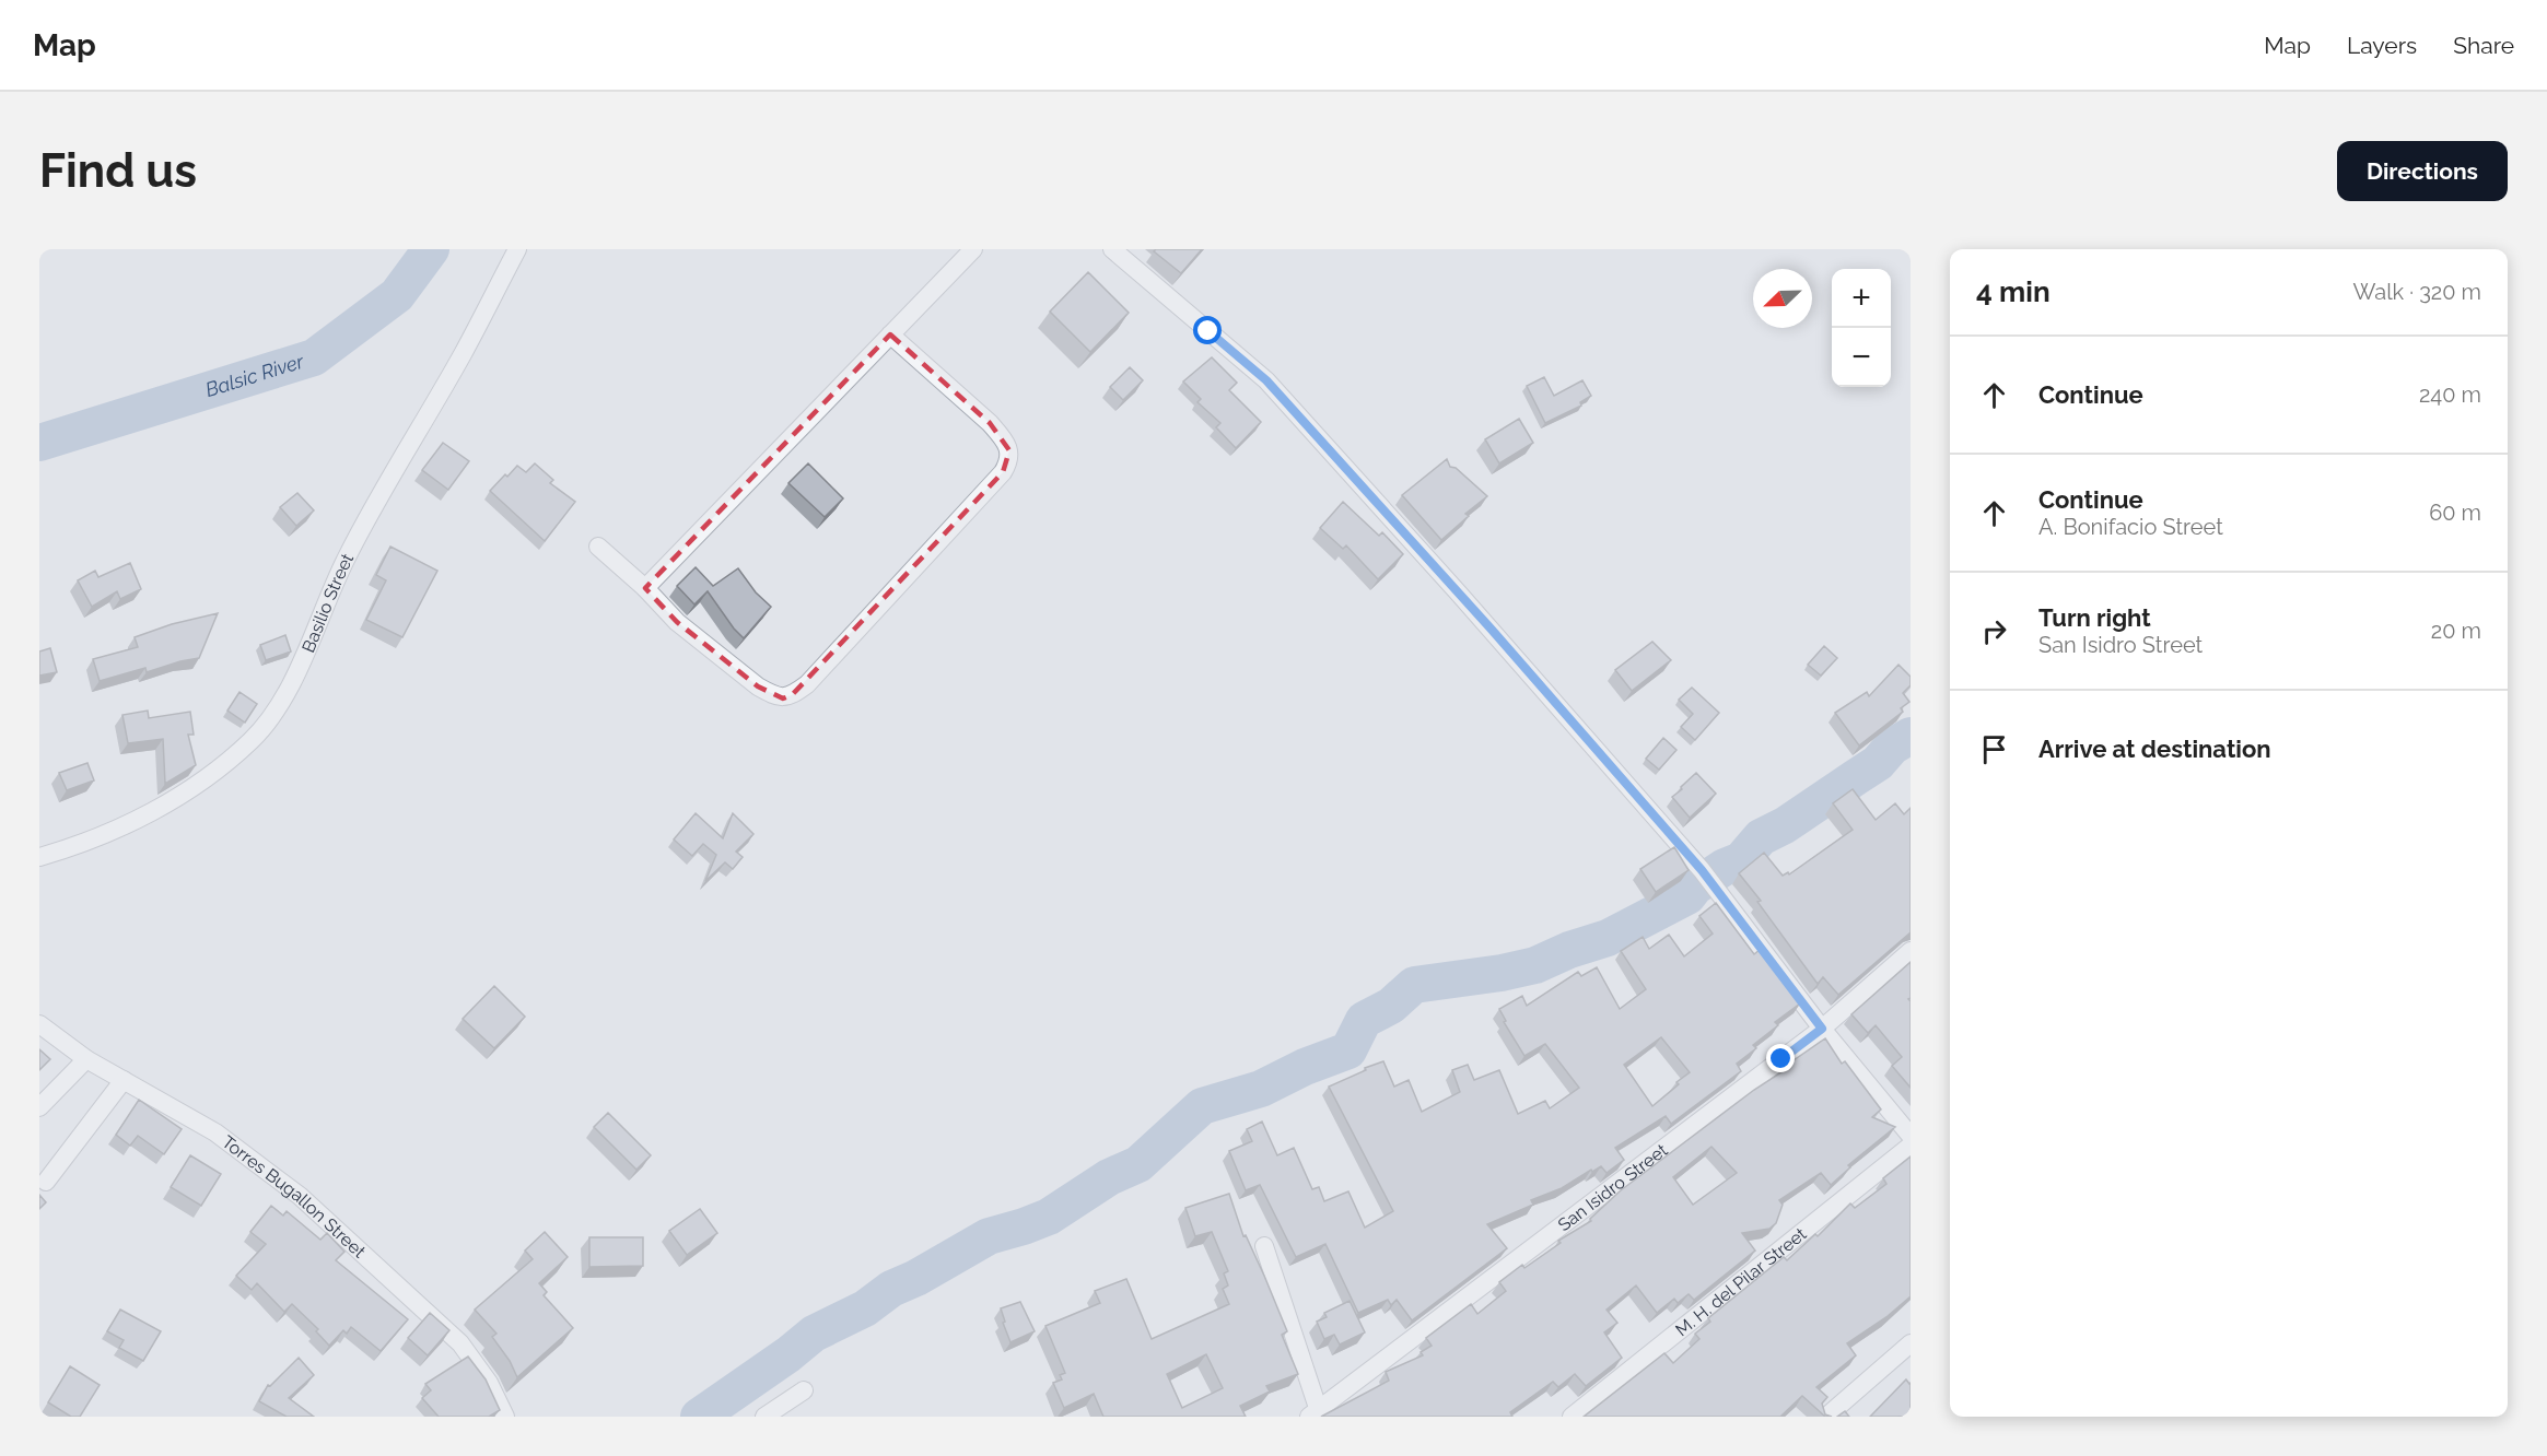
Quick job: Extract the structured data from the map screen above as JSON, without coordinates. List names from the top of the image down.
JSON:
{
  "streets": {
    "street": [
      "Basilio Street",
      "San Isidro Street",
      "Torres Bugallon Street",
      "M. H. del Pilar Street"
    ]
  },
  "water": ["Balsic River"],
  "north": "bottom left",
  "page": {
    "header": "Map",
    "nav": ["Map", "Layers", "Share"],
    "buttons": "Directions",
    "title": "Find us",
    "heading": ["4 min", "Walk · 320 m"],
    "map_buttons": ["+", "−"],
    "list": [
      ["Continue", "240 m"],
      ["Continue", "A. Bonifacio Street", "60 m"],
      ["Turn right", "San Isidro Street", "20 m"],
      "Arrive at destination"
    ]
  }
}
